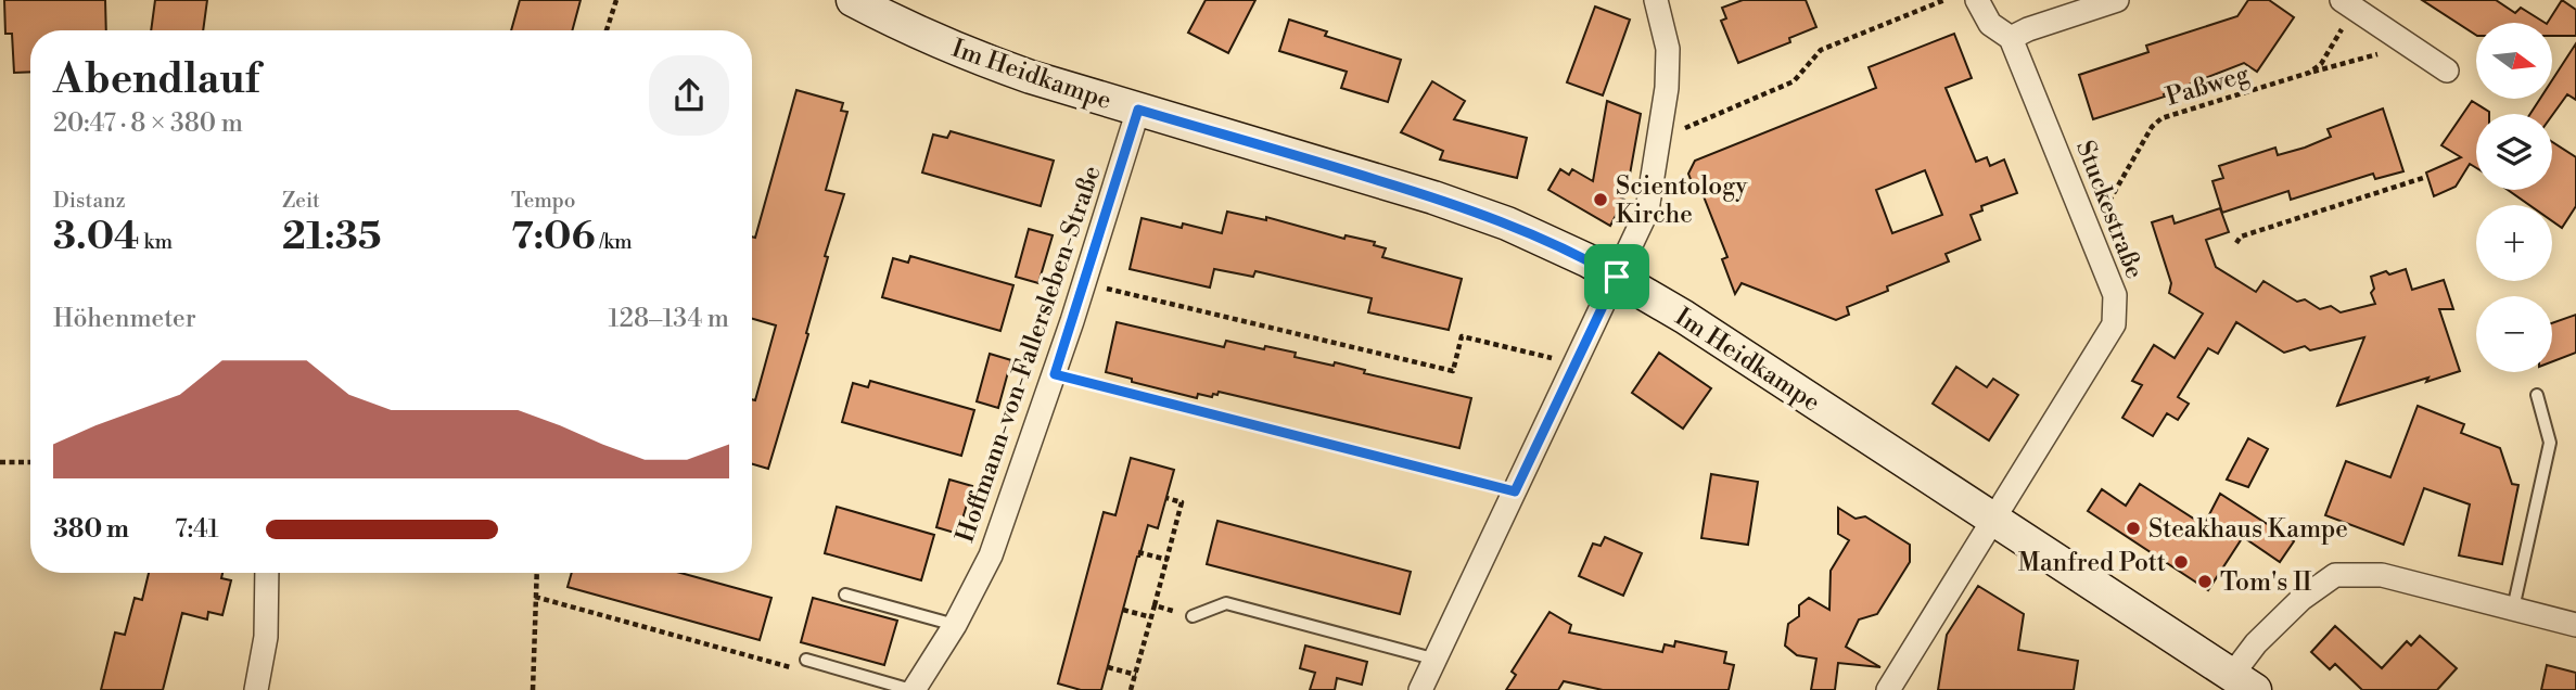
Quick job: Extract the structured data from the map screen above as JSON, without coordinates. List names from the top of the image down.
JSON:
{
  "streets": {
    "street": ["Im Heidkampe", "Stuckestraße", "Hoffmann-von-Fallersleben-Straße"],
    "path": ["Paßweg"]
  },
  "crossings": [
    ["Im Heidkampe", "Stuckestraße"],
    ["Im Heidkampe", "Hoffmann-von-Fallersleben-Straße"],
    ["Paßweg", "Stuckestraße"]
  ],
  "places": [
    "Scientology Kirche",
    "Steakhaus Kampe",
    "Manfred Pott",
    "Tom's II"
  ],
  "north": "right",
  "page": {
    "map_buttons": ["+", "−"],
    "heading": ["Abendlauf", "20:47 · 8 × 380 m"],
    "stats": [
      ["Distanz", "3.04 km"],
      ["Zeit", "21:35"],
      ["Tempo", "7:06 /km"]
    ],
    "chart": ["Höhenmeter", "128–134 m"],
    "list": [
      {
        "name": "380 m",
        "note": "7:41"
      }
    ]
  }
}
